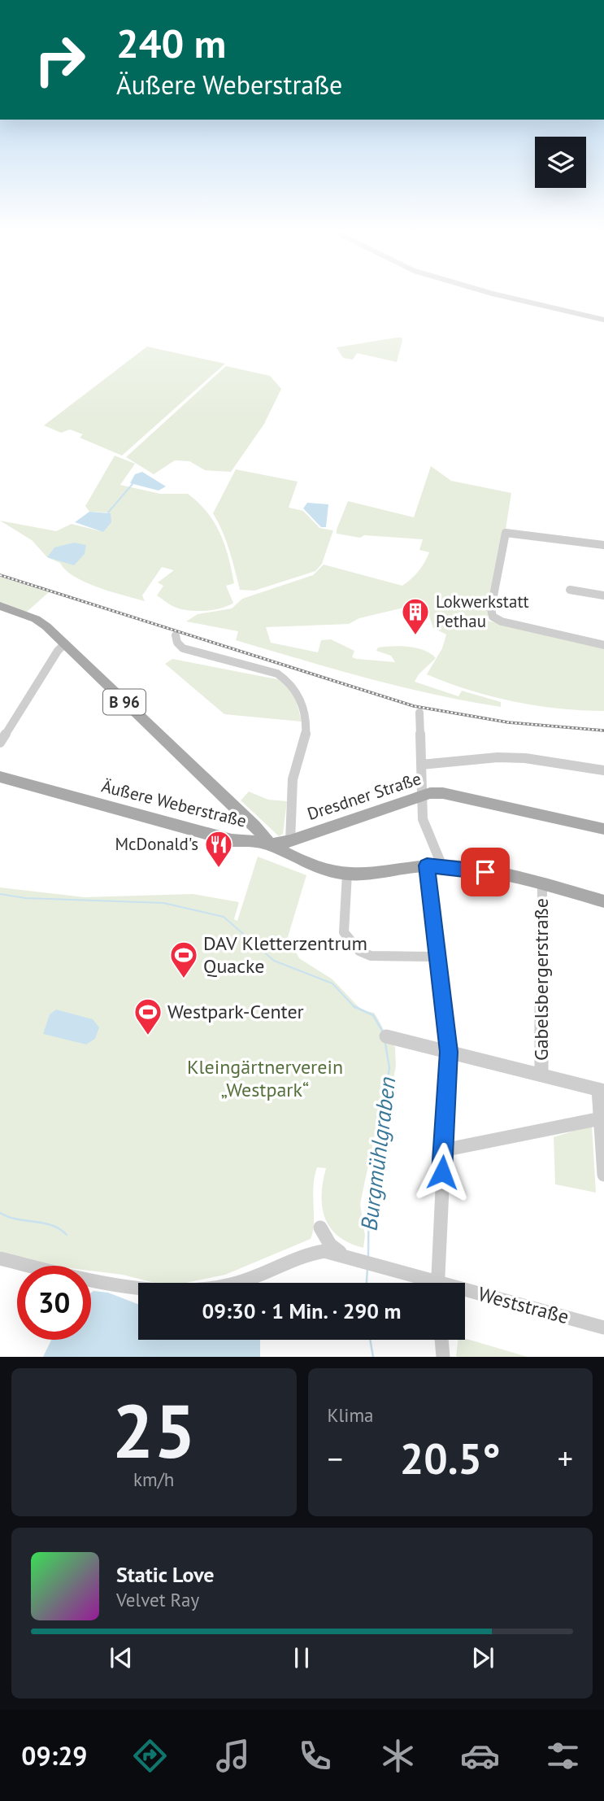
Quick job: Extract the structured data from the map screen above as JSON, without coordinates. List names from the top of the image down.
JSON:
{
  "streets": {
    "main road": ["B 96", "Dresdner Straße", "Äußere Weberstraße"],
    "street": ["Gabelsbergerstraße", "Weststraße"]
  },
  "crossings": [
    ["B 96", "Dresdner Straße"],
    ["B 96", "Äußere Weberstraße"],
    ["Dresdner Straße", "Äußere Weberstraße"],
    ["Äußere Weberstraße", "Gabelsbergerstraße"]
  ],
  "water": ["Burgmühlgraben"],
  "parks": ["Kleingärtnerverein „Westpark“"],
  "places": {
    "building": ["Lokwerkstatt Pethau"],
    "restaurant": ["McDonald's"],
    "sports": ["DAV Kletterzentrum Quacke", "Westpark-Center"]
  },
  "page": {
    "turn": ["240 m", "Äußere Weberstraße"],
    "limit": "30",
    "trip": "09:30 · 1 Min. · 290 m",
    "tile": [
      ["25", "km/h"],
      "Klima"
    ],
    "heat": ["−", "20.5°", "+"],
    "song": ["Static Love", "Velvet Ray"],
    "tabs": "09:29"
  }
}
